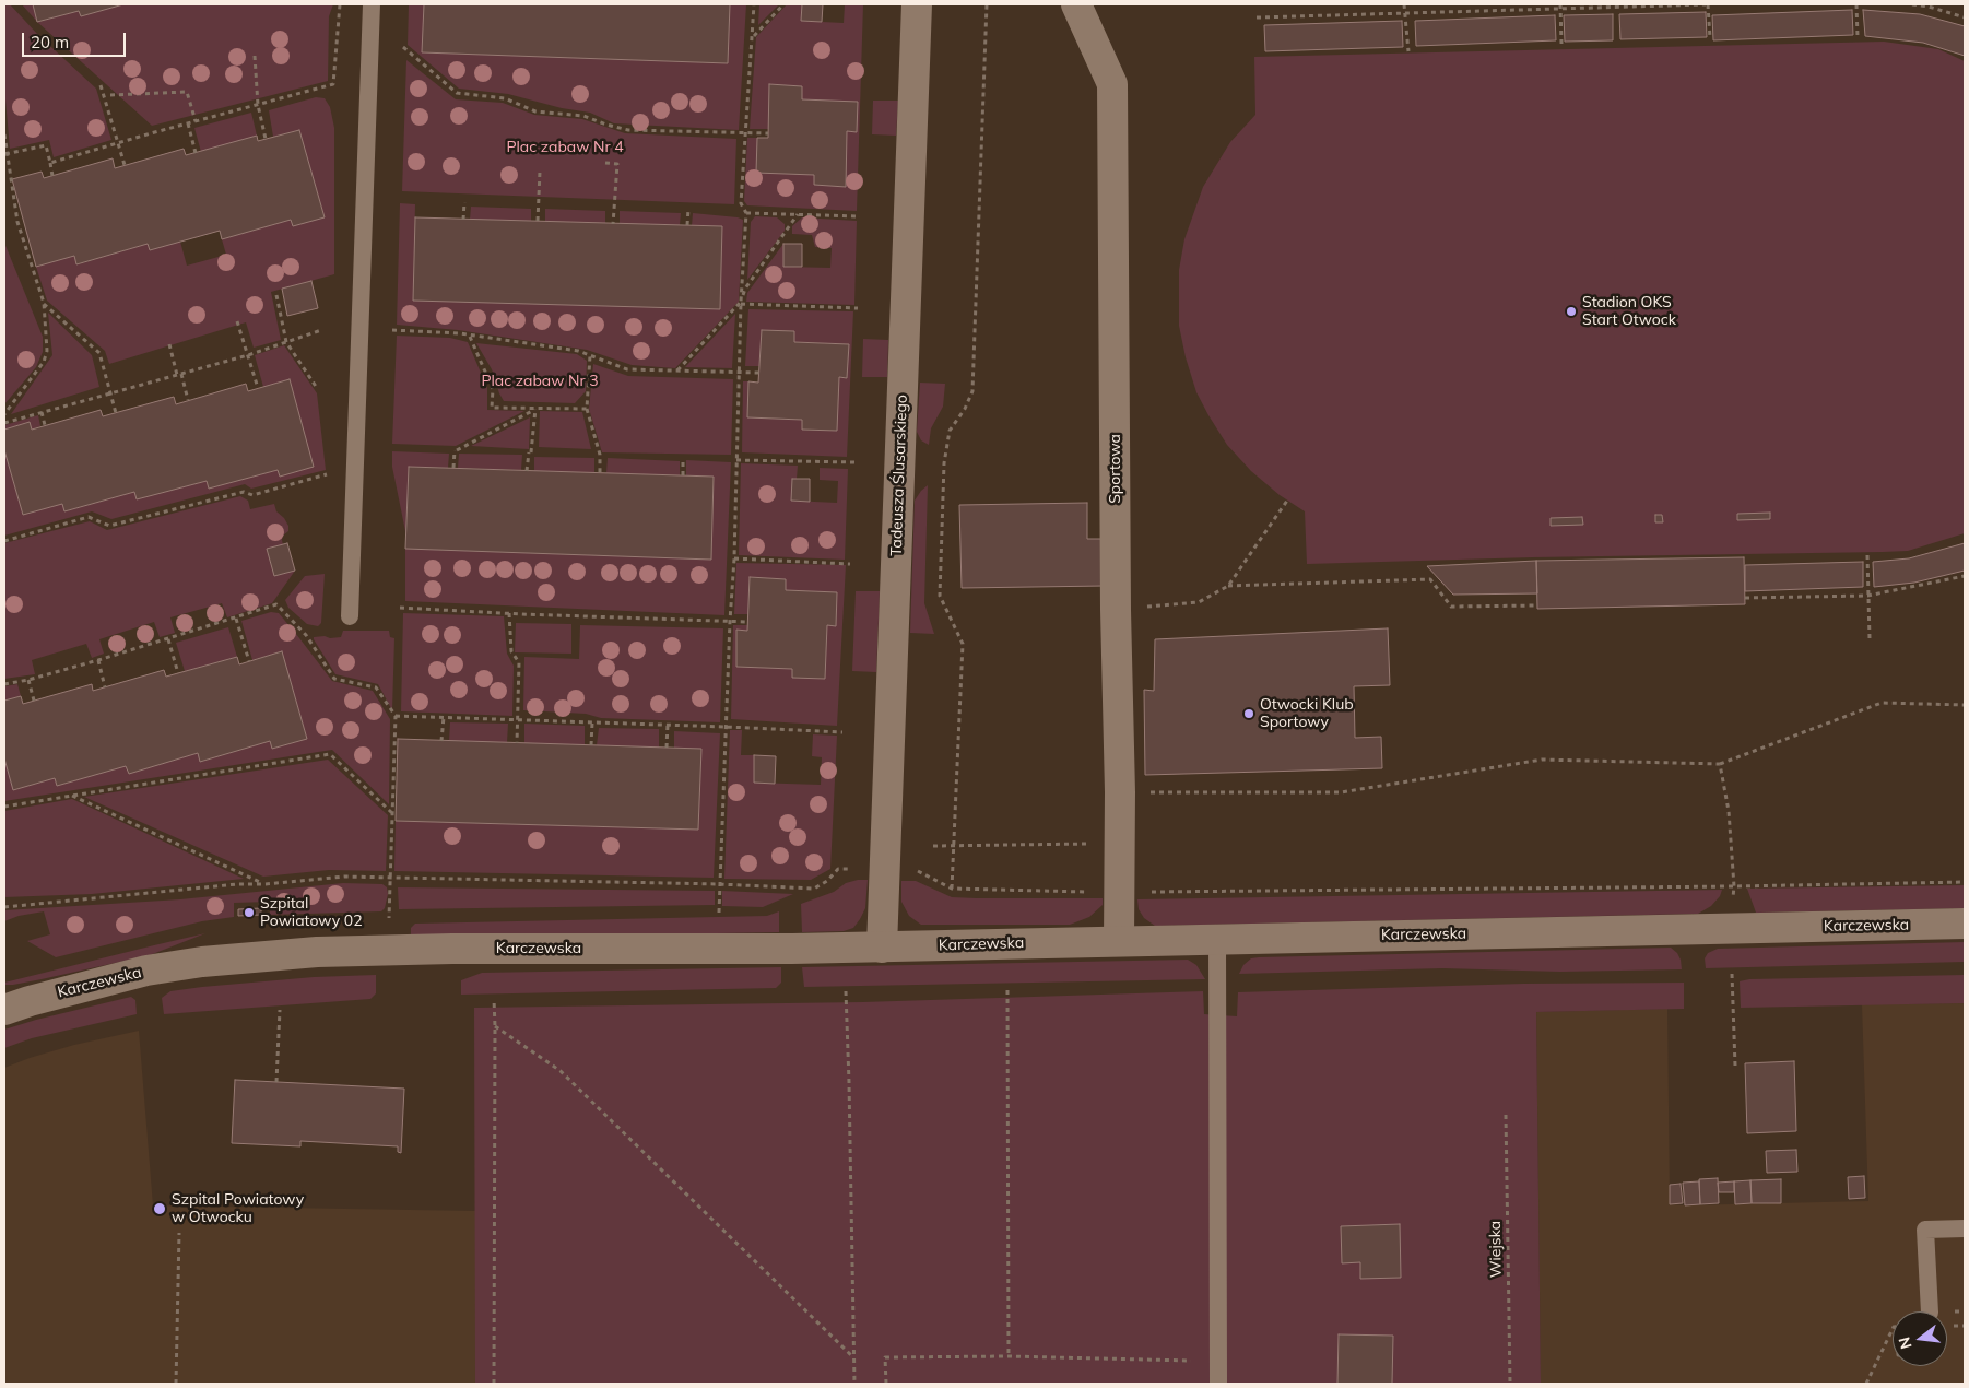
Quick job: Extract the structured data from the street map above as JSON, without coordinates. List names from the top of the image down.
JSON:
{
  "streets": {
    "main road": ["Sportowa", "Tadeusza Ślusarskiego", "Karczewska"],
    "path": ["Wiejska"]
  },
  "crossings": [
    ["Sportowa", "Karczewska"],
    ["Tadeusza Ślusarskiego", "Karczewska"]
  ],
  "parks": ["Plac zabaw Nr 4", "Plac zabaw Nr 3"],
  "places": [
    "Stadion OKS Start Otwock",
    "Otwocki Klub Sportowy",
    "Szpital Powiatowy 02",
    "Szpital Powiatowy w Otwocku"
  ],
  "scale_bar": "20 m",
  "north": "left"
}
